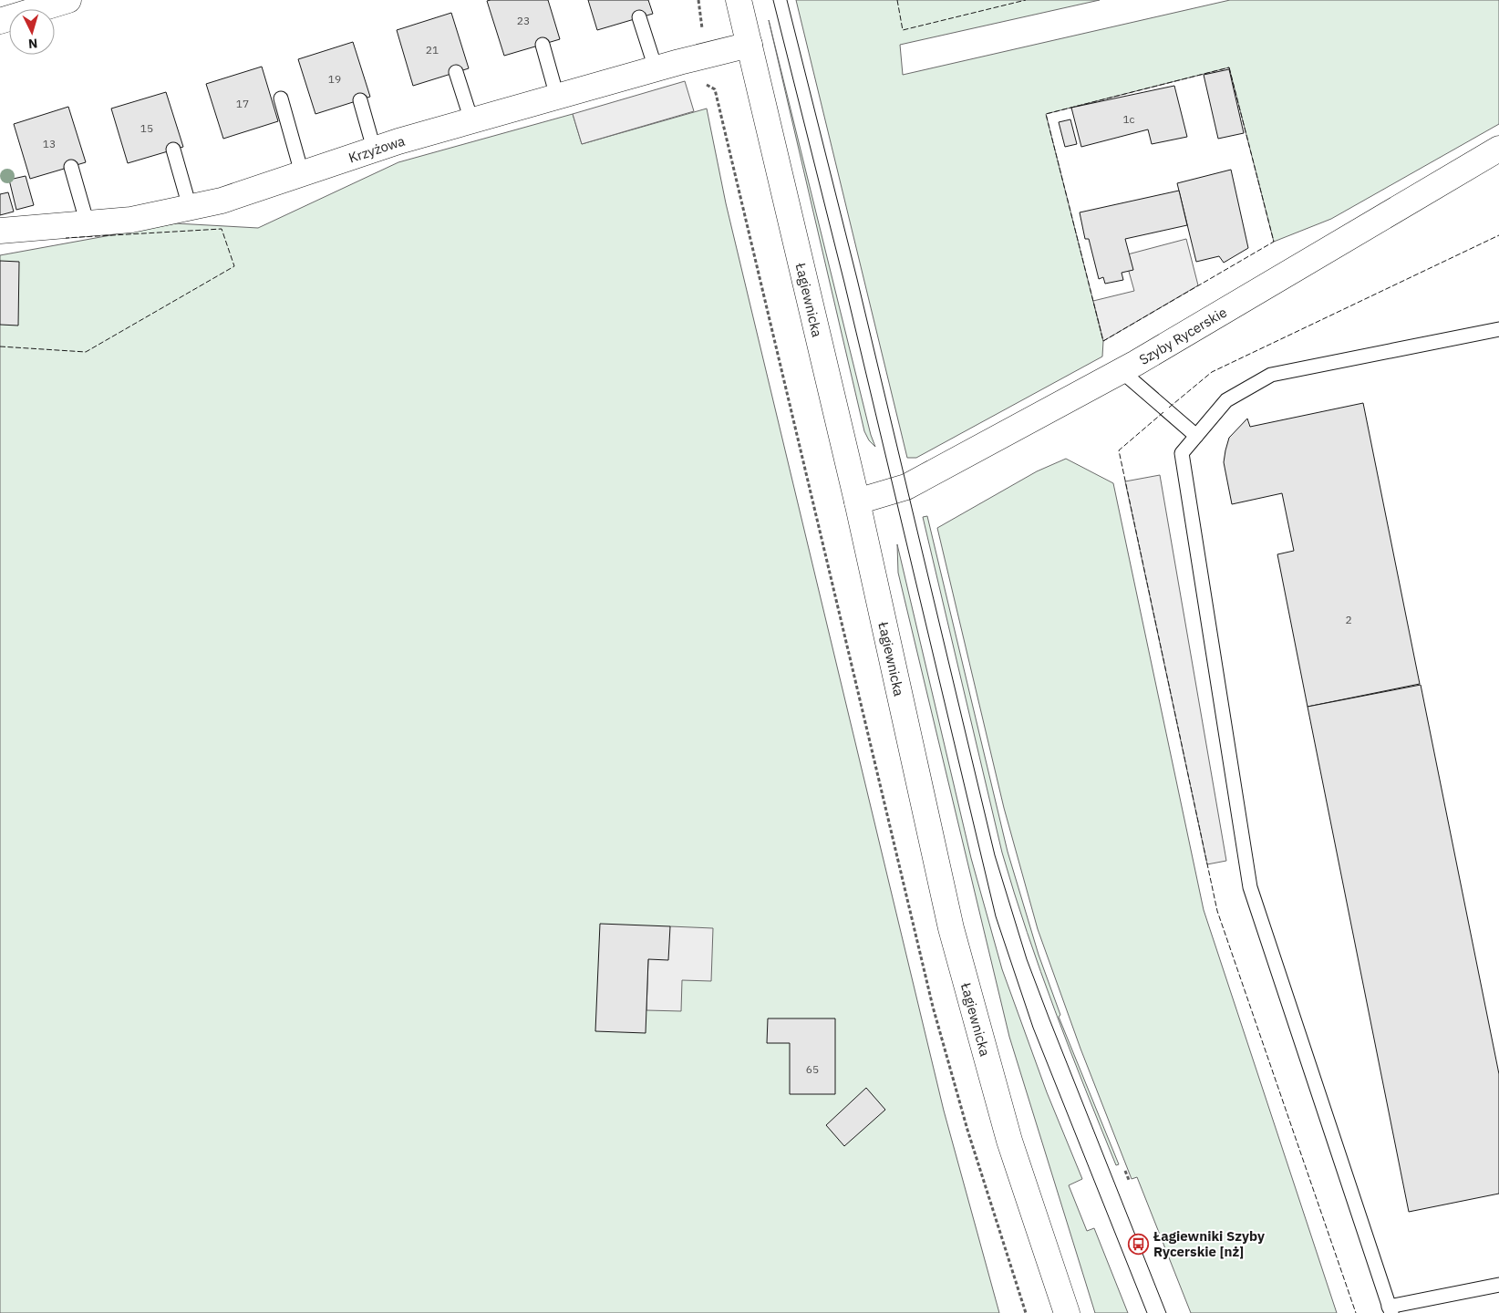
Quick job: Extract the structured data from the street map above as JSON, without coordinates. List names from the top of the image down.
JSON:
{
  "streets": {
    "street": ["Krzyżowa", "Łagiewnicka", "Szyby Rycerskie"]
  },
  "crossings": [
    ["Krzyżowa", "Łagiewnicka"],
    ["Łagiewnicka", "Szyby Rycerskie"]
  ],
  "places": {
    "bus stop": ["Łagiewniki Szyby Rycerskie [nż]"]
  },
  "house_numbers": [
    "23",
    "21",
    "19",
    "17",
    "1c",
    "15",
    "13",
    "2",
    "65"
  ],
  "north": "bottom"
}
